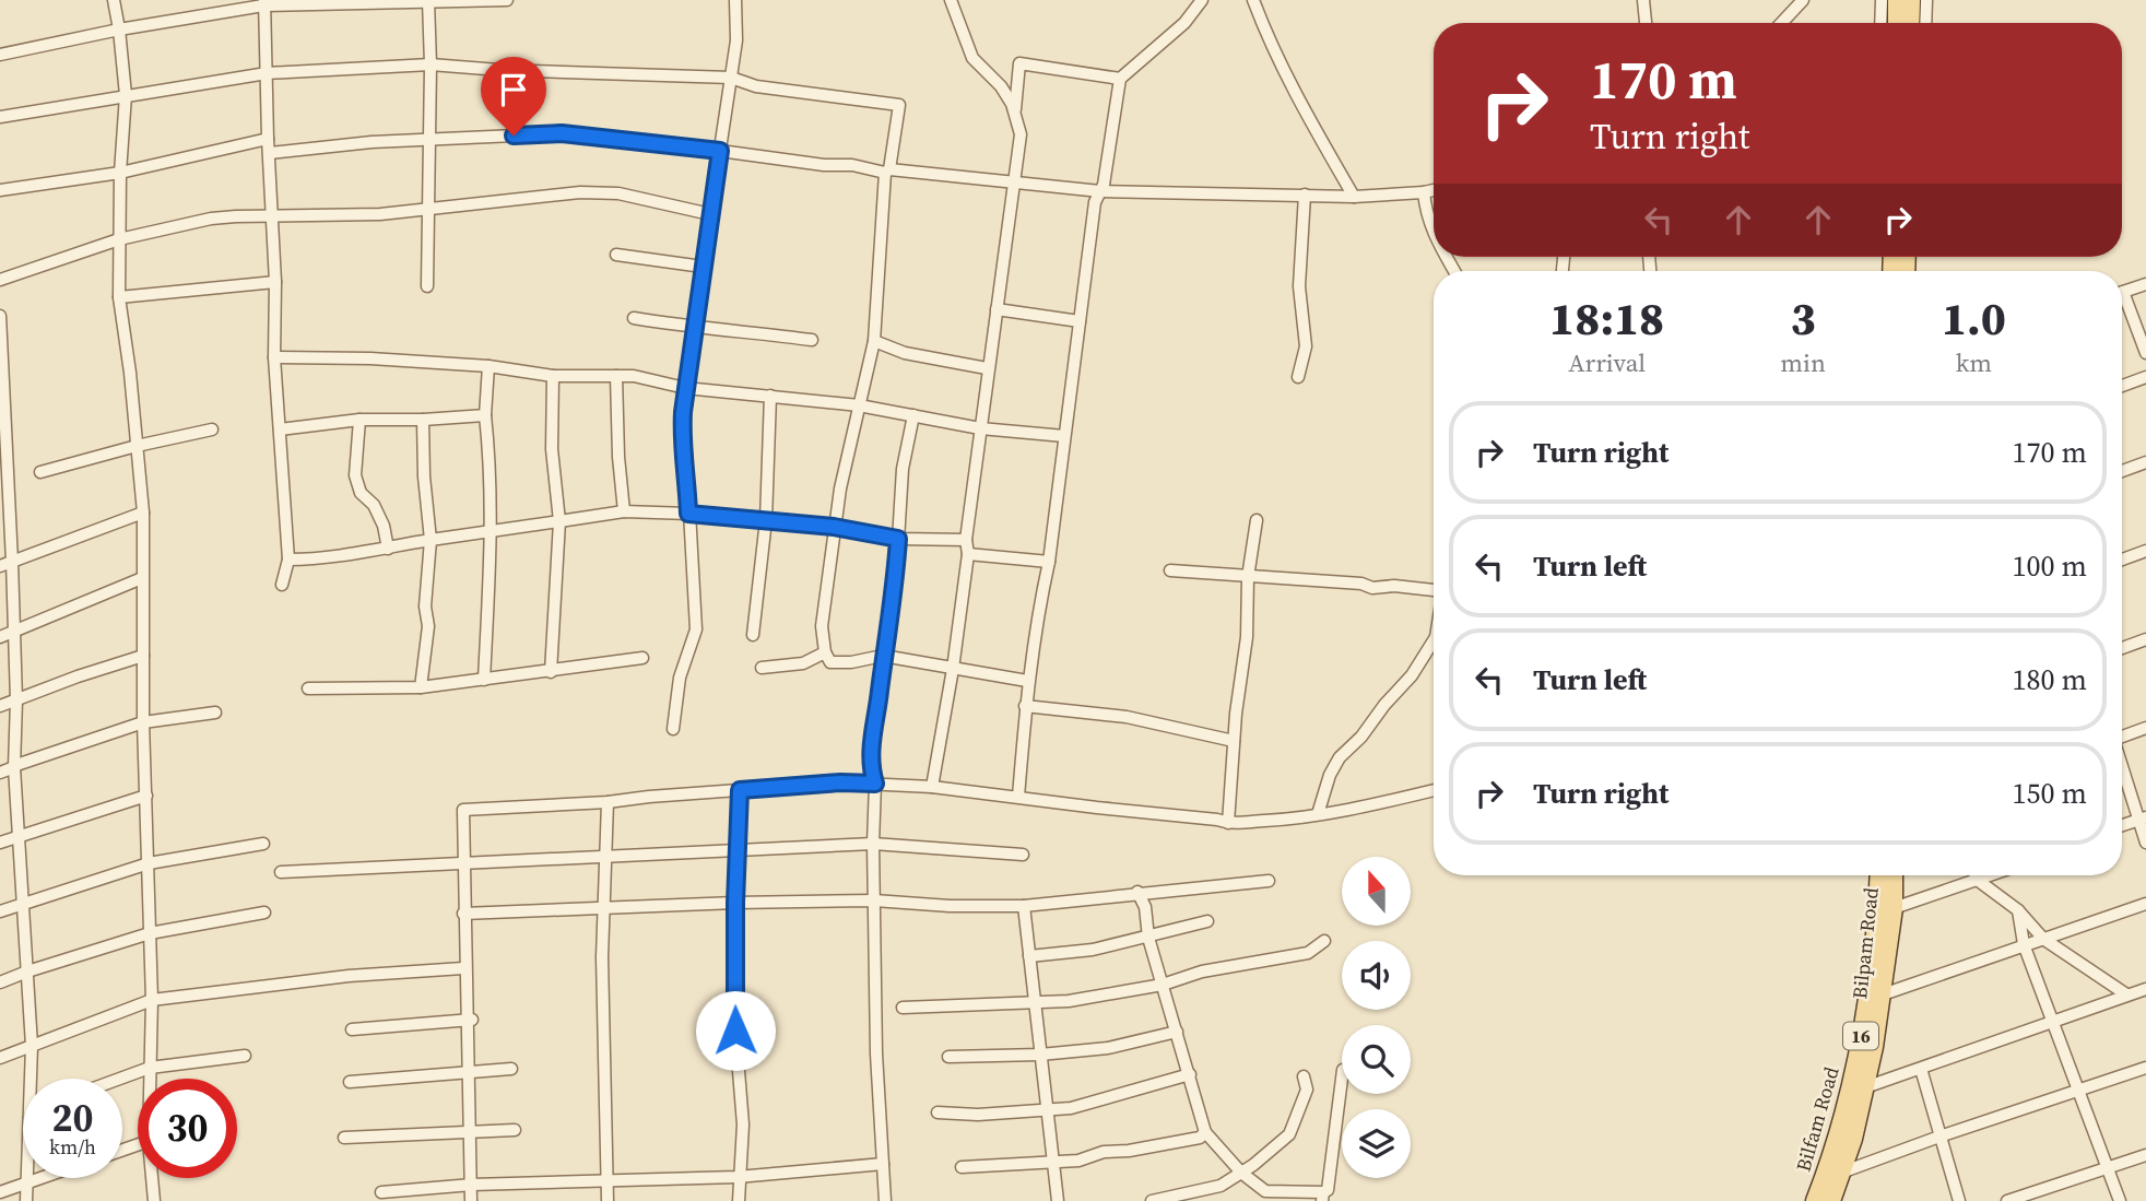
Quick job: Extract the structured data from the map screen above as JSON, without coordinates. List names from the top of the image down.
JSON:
{
  "streets": {
    "main road": ["Bilpam Road", "16", "Bilfam Road"]
  },
  "north": "top",
  "page": {
    "turn": ["170 m", "Turn right"],
    "eta": [
      "18:18",
      "Arrival",
      "3",
      "min",
      "1.0",
      "km"
    ],
    "list": [
      {
        "name": "Turn right",
        "value": "170 m"
      },
      {
        "name": "Turn left",
        "value": "100 m"
      },
      {
        "name": "Turn left",
        "value": "180 m"
      },
      {
        "name": "Turn right",
        "value": "150 m"
      }
    ],
    "speed": "20 km/h",
    "limit": "30"
  }
}
